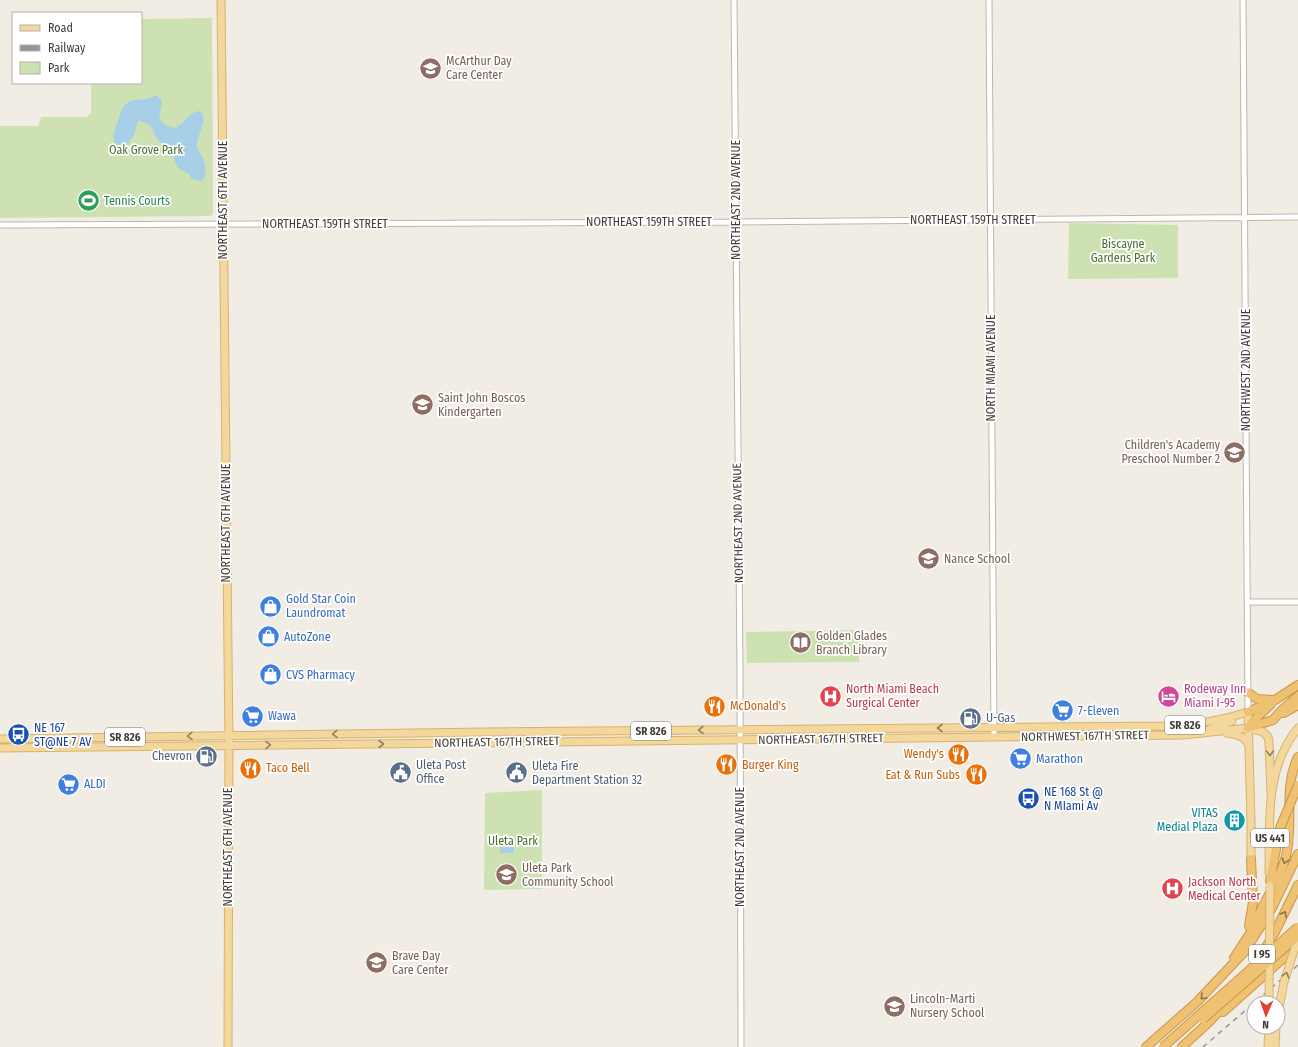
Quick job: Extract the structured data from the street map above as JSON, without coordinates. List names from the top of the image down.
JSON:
{
  "streets": {
    "highway": ["SR 826", "I 95"],
    "main road": [
      "NORTHEAST 6TH AVENUE",
      "NORTHWEST 2ND AVENUE",
      "NORTHWEST 167TH STREET",
      "NORTHEAST 167TH STREET",
      "US 441"
    ],
    "street": ["NORTHEAST 2ND AVENUE", "NORTHEAST 159TH STREET", "NORTH MIAMI AVENUE"]
  },
  "crossings": [
    ["NORTHEAST 6TH AVENUE", "NORTHEAST 159TH STREET"],
    ["NORTHEAST 6TH AVENUE", "NORTHEAST 167TH STREET"],
    ["NORTHEAST 2ND AVENUE", "NORTHEAST 159TH STREET"],
    ["NORTHEAST 2ND AVENUE", "NORTHEAST 167TH STREET"],
    ["NORTHEAST 159TH STREET", "NORTH MIAMI AVENUE"],
    ["NORTHEAST 159TH STREET", "NORTHWEST 2ND AVENUE"],
    ["NORTH MIAMI AVENUE", "NORTHWEST 167TH STREET"],
    ["NORTH MIAMI AVENUE", "NORTHEAST 167TH STREET"],
    ["NORTHWEST 2ND AVENUE", "SR 826"],
    ["NORTHWEST 2ND AVENUE", "NORTHWEST 167TH STREET"],
    ["SR 826", "NORTHWEST 167TH STREET"],
    ["NORTHWEST 167TH STREET", "NORTHEAST 167TH STREET"]
  ],
  "parks": ["Oak Grove Park", "Biscayne Gardens Park", "Uleta Park"],
  "places": {
    "school or university": [
      "McArthur Day Care Center",
      "Saint John Boscos Kindergarten",
      "Children's Academy Preschool Number 2",
      "Nance School",
      "Uleta Park Community School",
      "Brave Day Care Center",
      "Lincoln-Marti Nursery School"
    ],
    "sports": ["Tennis Courts"],
    "shop": ["Gold Star Coin Laundromat", "AutoZone", "CVS Pharmacy"],
    "library": ["Golden Glades Branch Library"],
    "hospital": ["North Miami Beach Surgical Center", "Jackson North Medical Center"],
    "hotel": ["Rodeway Inn Miami I-95"],
    "restaurant": [
      "McDonald's",
      "Wendy's",
      "Burger King",
      "Taco Bell",
      "Eat & Run Subs"
    ],
    "supermarket": [
      "7-Eleven",
      "Wawa",
      "Marathon",
      "ALDI"
    ],
    "fuel station": ["U-Gas", "Chevron"],
    "bus stop": ["NE 167 ST@NE 7 AV", "NE 168 St @ N MIami Av"],
    "public building": ["Uleta Post Office", "Uleta Fire Department Station 32"],
    "building": ["VITAS Medial Plaza"]
  },
  "legend": ["Road", "Railway", "Park"],
  "north": "bottom"
}
